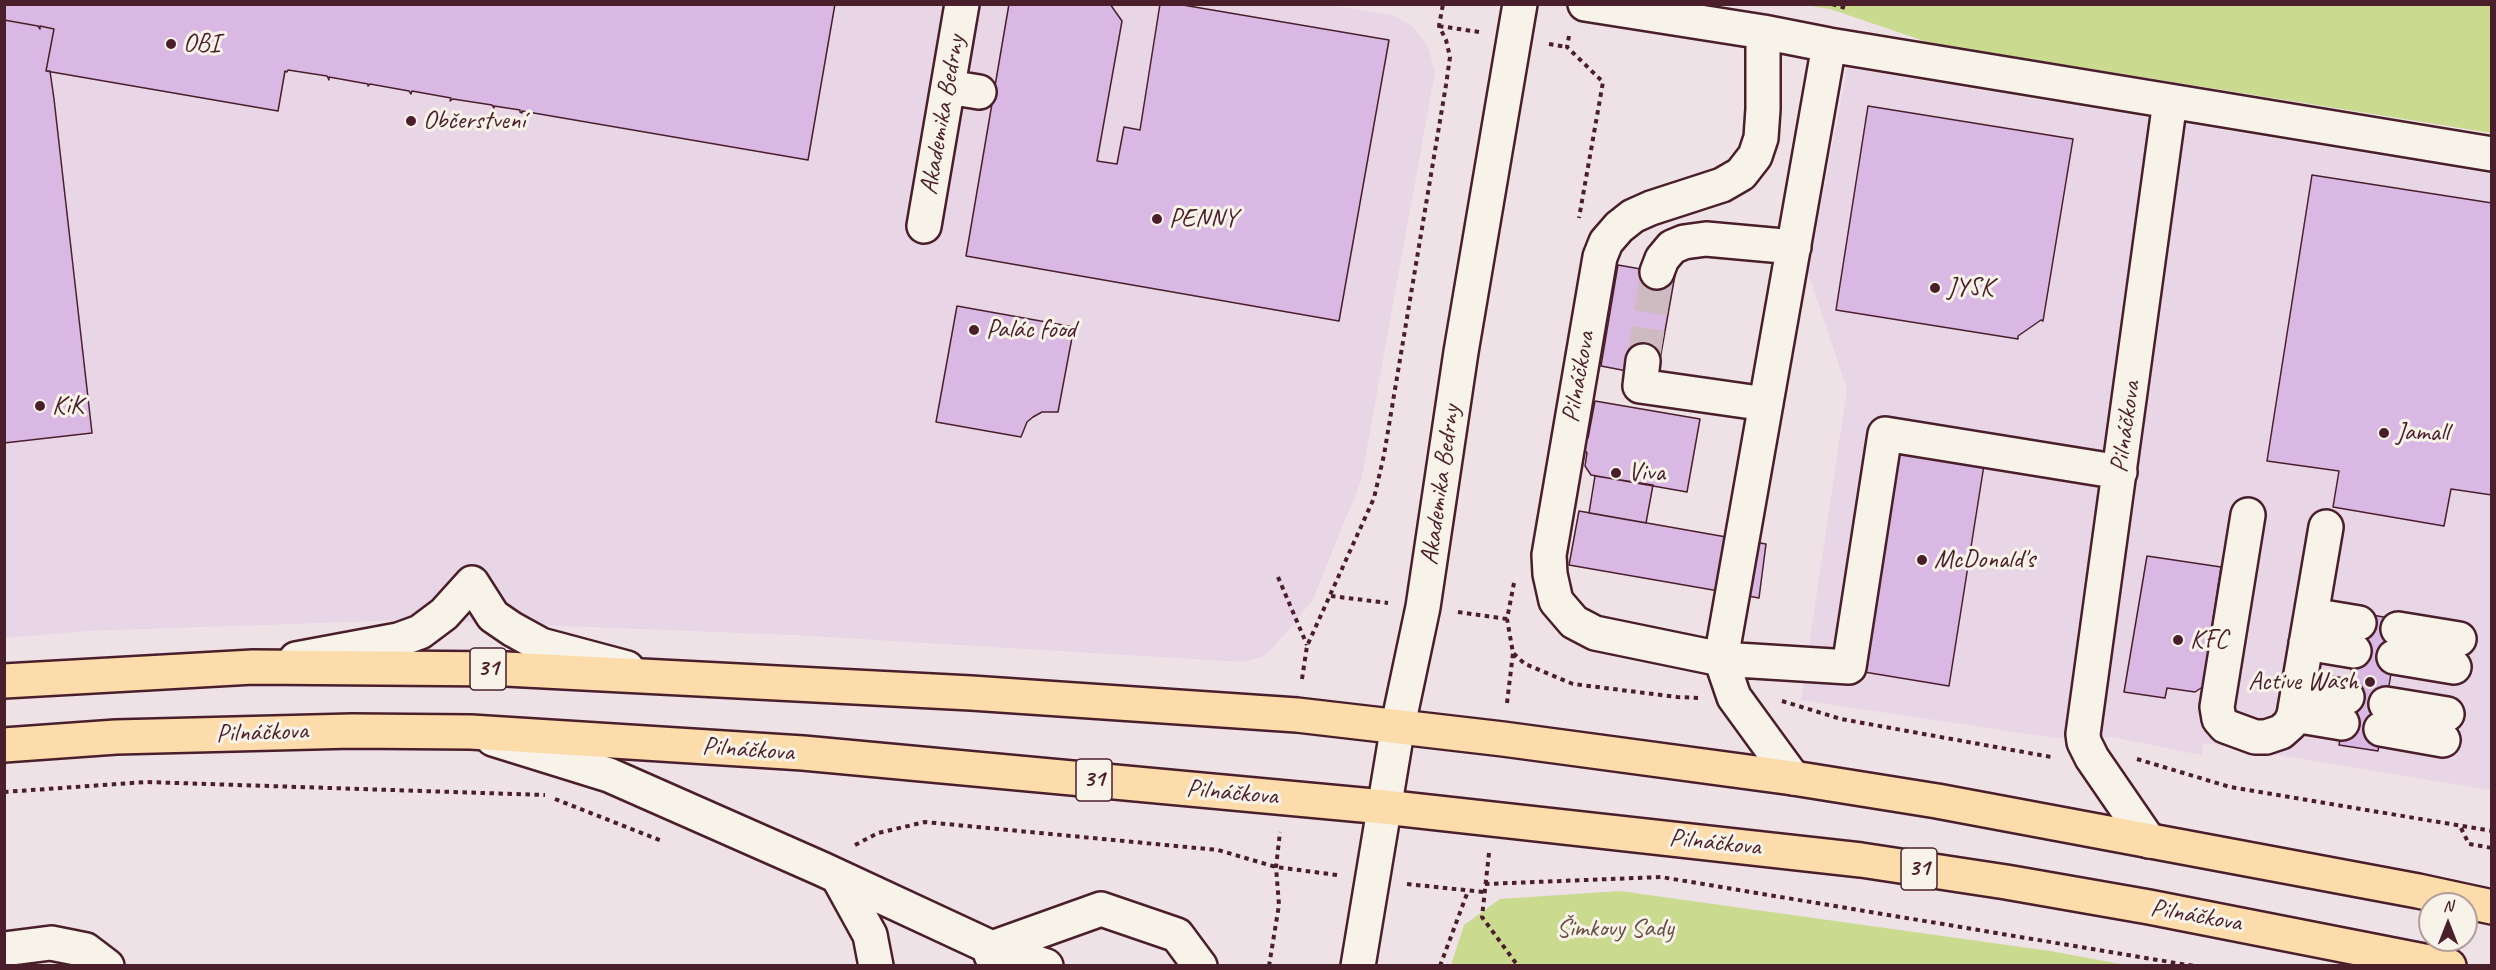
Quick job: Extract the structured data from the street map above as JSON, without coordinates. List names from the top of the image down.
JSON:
{
  "streets": {
    "main road": ["Pilnáčkova", "31"],
    "street": ["Akademika Bedrny"]
  },
  "crossings": [
    ["Akademika Bedrny", "Pilnáčkova"],
    ["Akademika Bedrny", "31"],
    ["Pilnáčkova", "31"]
  ],
  "parks": ["Šimkovy Sady"],
  "places": [
    "OBI",
    "Občerstvení",
    "PENNY",
    "JYSK",
    "Palác food",
    "KiK",
    "Jamall",
    "Viva",
    "McDonald's",
    "KFC",
    "Active Wash"
  ],
  "north": "top"
}
